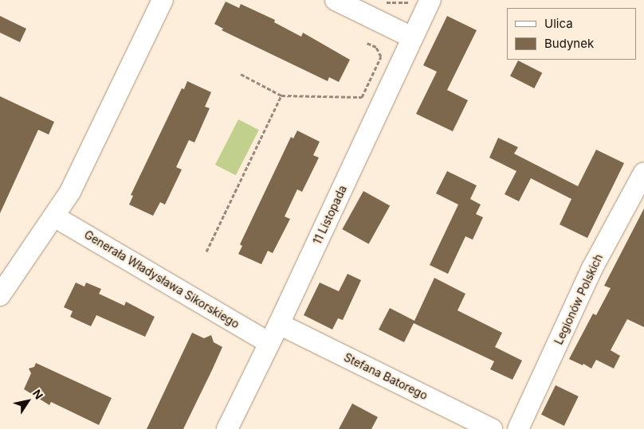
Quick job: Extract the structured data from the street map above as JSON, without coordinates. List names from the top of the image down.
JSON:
{
  "streets": {
    "street": [
      "11 Listopada",
      "Generała Władysława Sikorskiego",
      "Legionów Polskich",
      "Stefana Batorego"
    ]
  },
  "crossings": [
    ["11 Listopada", "Generała Władysława Sikorskiego"],
    ["11 Listopada", "Stefana Batorego"]
  ],
  "legend": ["Ulica", "Budynek"],
  "north": "top right"
}
